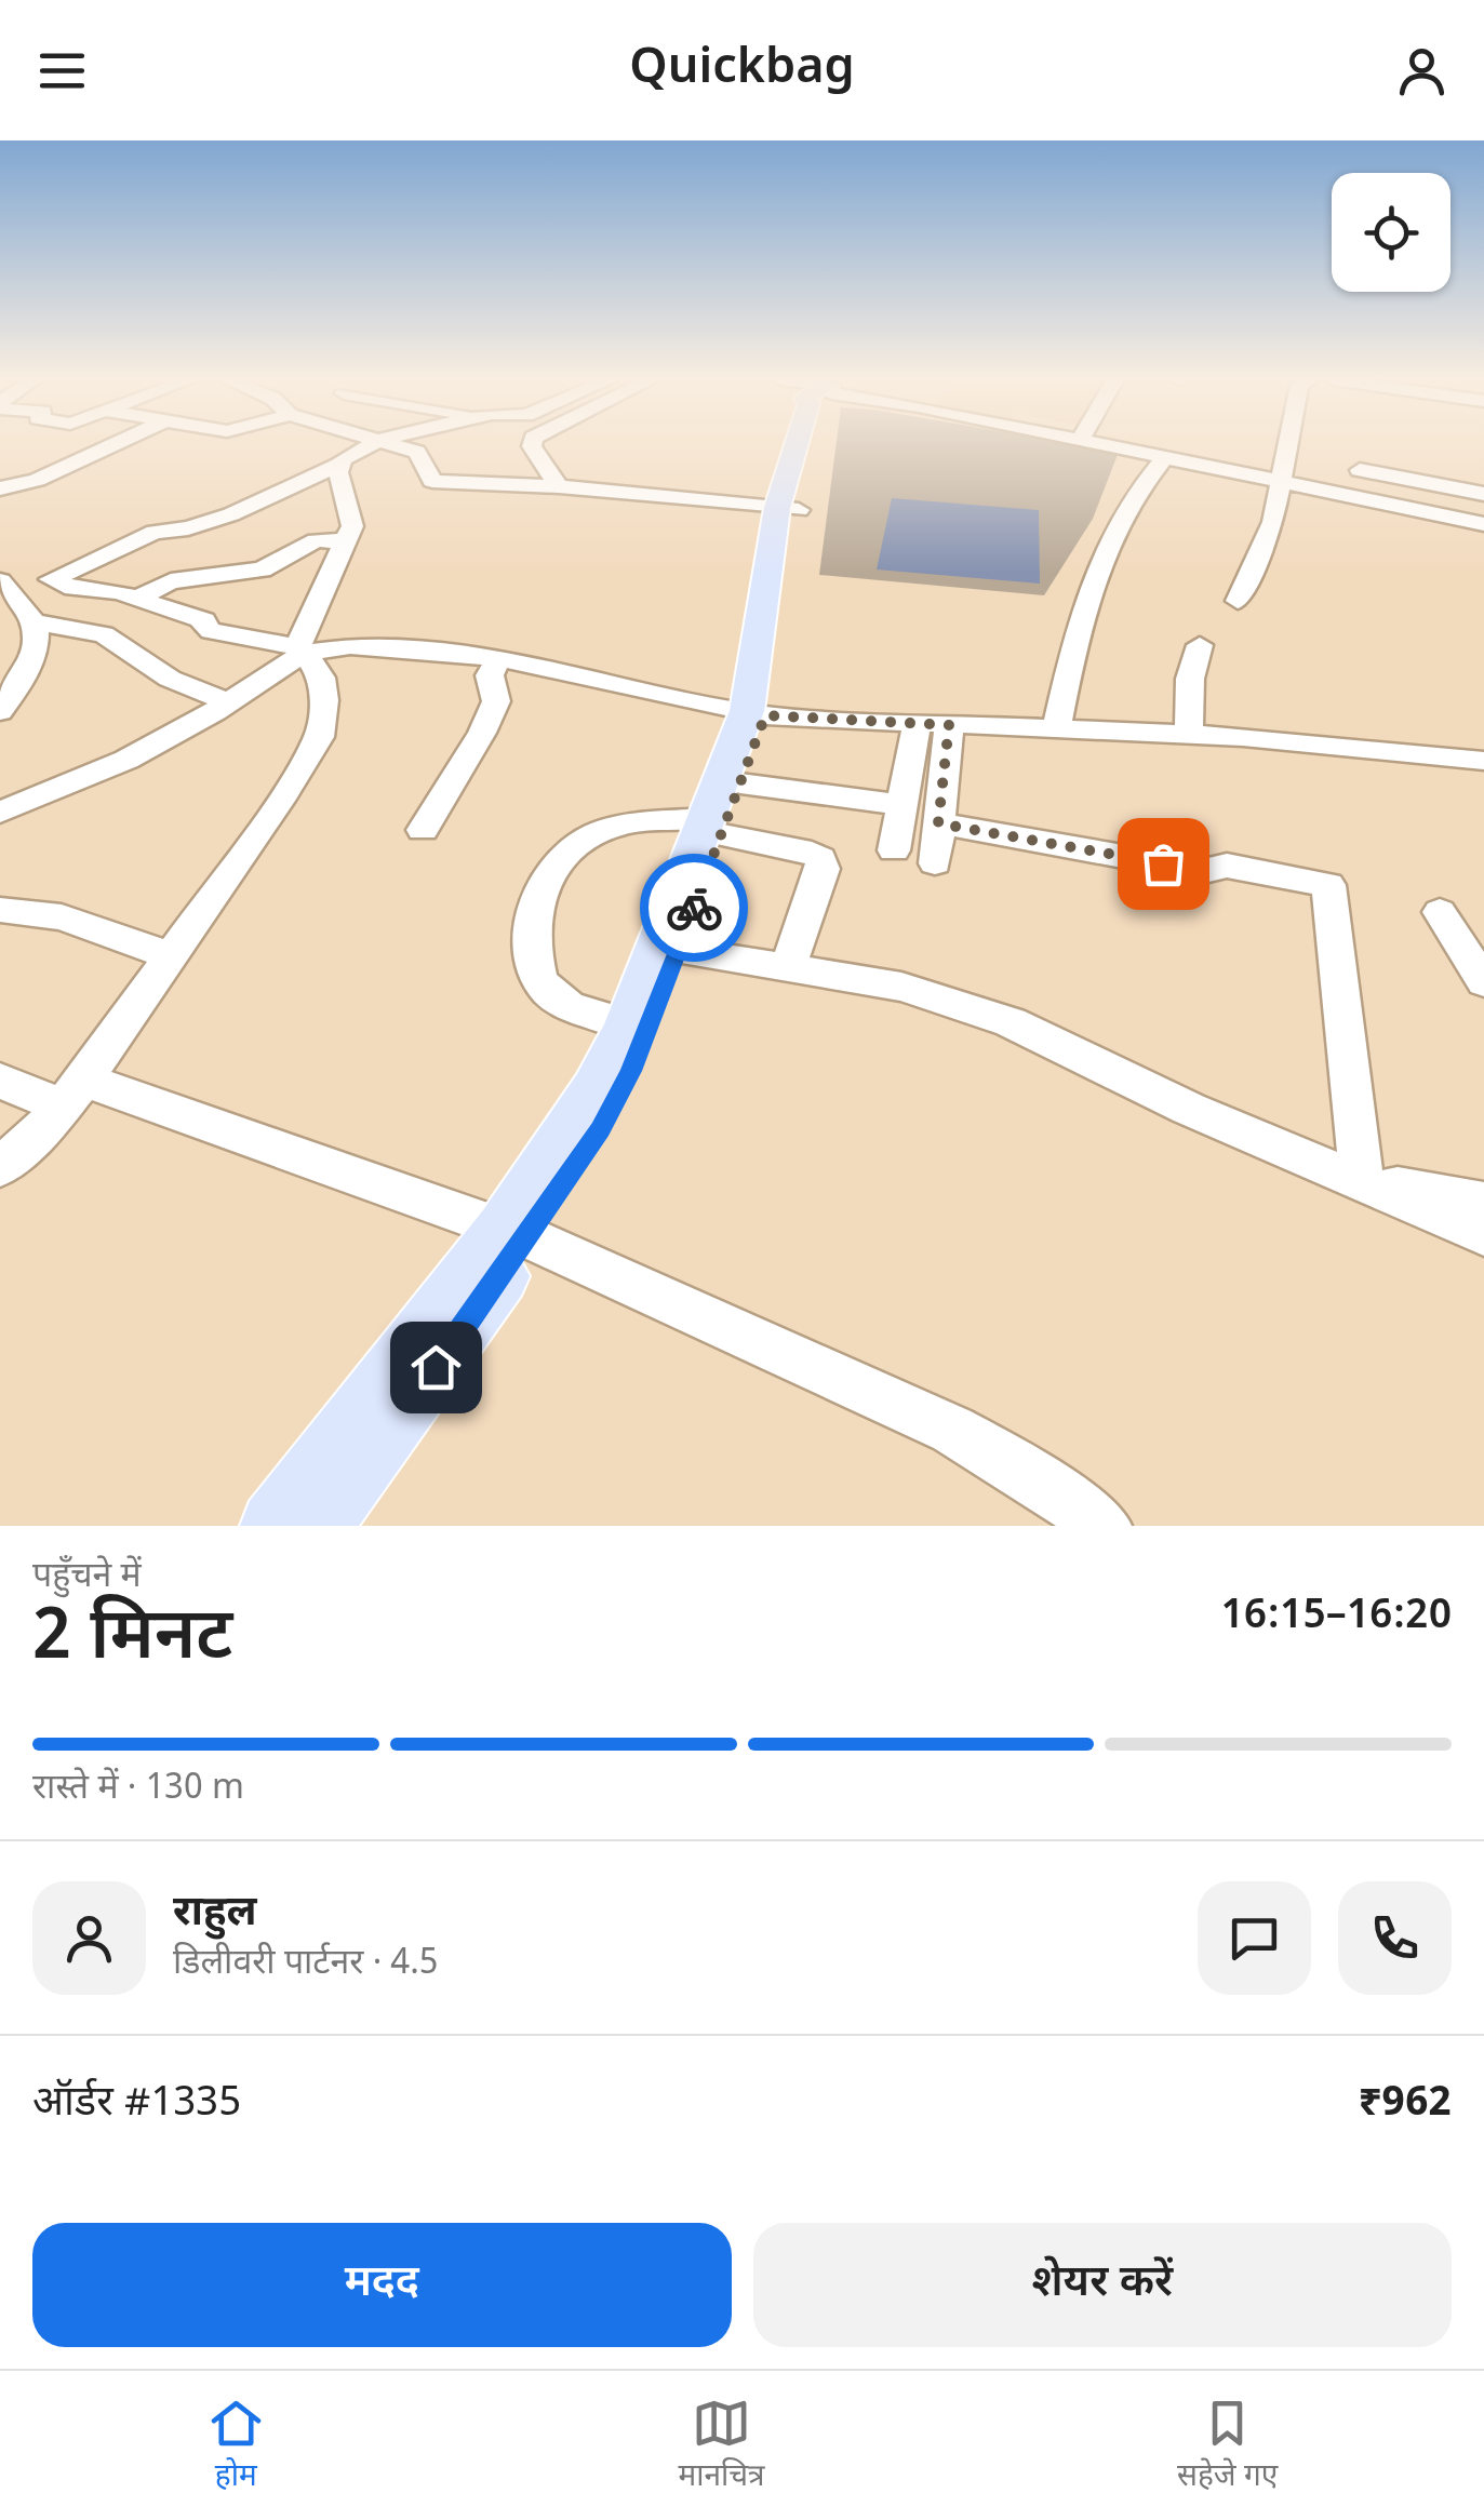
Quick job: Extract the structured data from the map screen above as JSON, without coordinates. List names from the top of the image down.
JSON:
{
  "page": {
    "header": "Quickbag",
    "heading": ["2 मिनट", "पहुँचने में", "16:15–16:20"],
    "panel": [
      "राहुल",
      "डिलीवरी पार्टनर · 4.5",
      "ऑर्डर #1335",
      "₹962"
    ],
    "bar": "रास्ते में · 130 m",
    "buttons": ["मदद", "शेयर करें"],
    "tabs": ["होम", "मानचित्र", "सहेजे गए"]
  }
}
